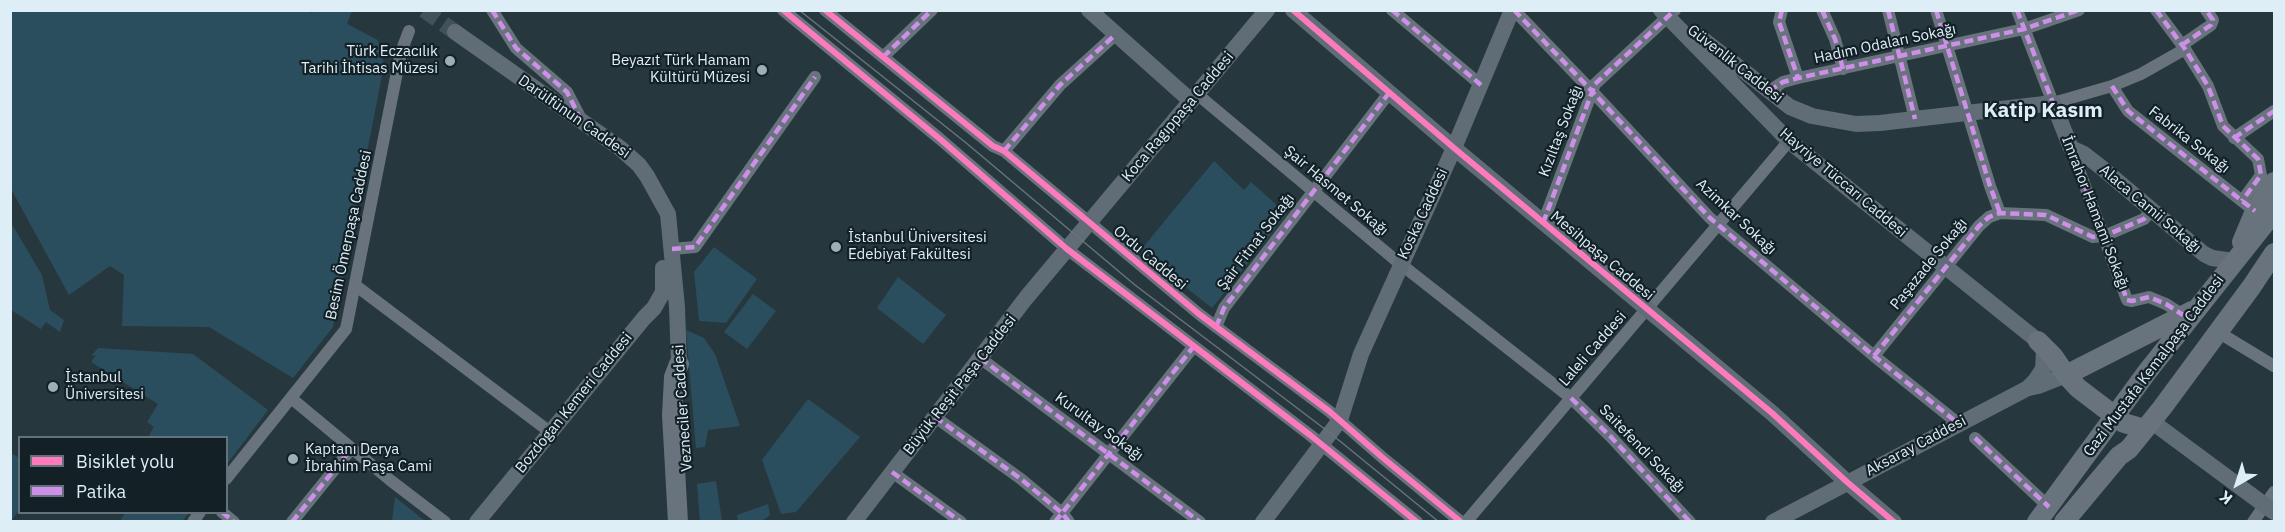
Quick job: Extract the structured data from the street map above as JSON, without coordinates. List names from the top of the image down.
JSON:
{
  "streets": {
    "main road": [
      "Güvenlik Caddesi",
      "Darülfünun Caddesi",
      "Koca Ragıppaşa Caddesi",
      "Hayriye Tüccarı Caddesi",
      "Alaca Camii Sokağı",
      "İmrahor Hamami Sokağı",
      "Koska Caddesi",
      "Mesihpaşa Caddesi",
      "Gazi Mustafa Kemalpaşa Caddesi",
      "Büyük Reşit Paşa Caddesi",
      "Bozdogan Kemeri Caddesi",
      "Vezneciler Caddesi",
      "Aksaray Caddesi"
    ],
    "street": [
      "Hadım Odaları Sokağı",
      "Kızıltaş Sokağı",
      "Fabrika Sokağı",
      "Şair Hasmet Sokağı",
      "Azimkar Sokağı",
      "Besim Ömerpaşa Caddesi",
      "Şair Fitnat Sokağı",
      "Ordu Caddesi",
      "Paşazade Sokağı",
      "Laleli Caddesi",
      "Kurultay Sokağı",
      "Saitefendi Sokağı"
    ]
  },
  "crossings": [
    ["Hadım Odaları Sokağı", "Güvenlik Caddesi"],
    ["Güvenlik Caddesi", "Kızıltaş Sokağı"],
    ["Güvenlik Caddesi", "Fabrika Sokağı"],
    ["Güvenlik Caddesi", "Hayriye Tüccarı Caddesi"],
    ["Güvenlik Caddesi", "İmrahor Hamami Sokağı"],
    ["Darülfünun Caddesi", "Bozdogan Kemeri Caddesi"],
    ["Darülfünun Caddesi", "Vezneciler Caddesi"],
    ["Koca Ragıppaşa Caddesi", "Şair Hasmet Sokağı"],
    ["Koca Ragıppaşa Caddesi", "Ordu Caddesi"],
    ["Koca Ragıppaşa Caddesi", "Büyük Reşit Paşa Caddesi"],
    ["Kızıltaş Sokağı", "Hayriye Tüccarı Caddesi"],
    ["Kızıltaş Sokağı", "Azimkar Sokağı"],
    ["Kızıltaş Sokağı", "Mesihpaşa Caddesi"],
    ["Hayriye Tüccarı Caddesi", "Paşazade Sokağı"],
    ["Hayriye Tüccarı Caddesi", "Laleli Caddesi"],
    ["Şair Hasmet Sokağı", "Koska Caddesi"],
    ["Şair Hasmet Sokağı", "Şair Fitnat Sokağı"],
    ["Şair Hasmet Sokağı", "Laleli Caddesi"],
    ["Şair Hasmet Sokağı", "Saitefendi Sokağı"],
    ["Alaca Camii Sokağı", "İmrahor Hamami Sokağı"],
    ["Alaca Camii Sokağı", "Gazi Mustafa Kemalpaşa Caddesi"],
    ["İmrahor Hamami Sokağı", "Gazi Mustafa Kemalpaşa Caddesi"],
    ["Koska Caddesi", "Azimkar Sokağı"],
    ["Koska Caddesi", "Mesihpaşa Caddesi"],
    ["Koska Caddesi", "Ordu Caddesi"],
    ["Azimkar Sokağı", "Paşazade Sokağı"],
    ["Azimkar Sokağı", "Laleli Caddesi"],
    ["Azimkar Sokağı", "Aksaray Caddesi"],
    ["Şair Fitnat Sokağı", "Mesihpaşa Caddesi"],
    ["Şair Fitnat Sokağı", "Ordu Caddesi"],
    ["Mesihpaşa Caddesi", "Laleli Caddesi"],
    ["Mesihpaşa Caddesi", "Aksaray Caddesi"],
    ["Laleli Caddesi", "Saitefendi Sokağı"],
    ["Büyük Reşit Paşa Caddesi", "Kurultay Sokağı"]
  ],
  "districts": ["Katip Kasım"],
  "places": [
    "Türk Eczacılık Tarihi İhtisas Müzesi",
    "Beyazıt Türk Hamam Kültürü Müzesi",
    "İstanbul Üniversitesi Edebiyat Fakültesi",
    "İstanbul Üniversitesi",
    "Kaptanı Derya İbrahim Paşa Cami"
  ],
  "legend": ["Bisiklet yolu", "Patika"],
  "north": "bottom left"
}
